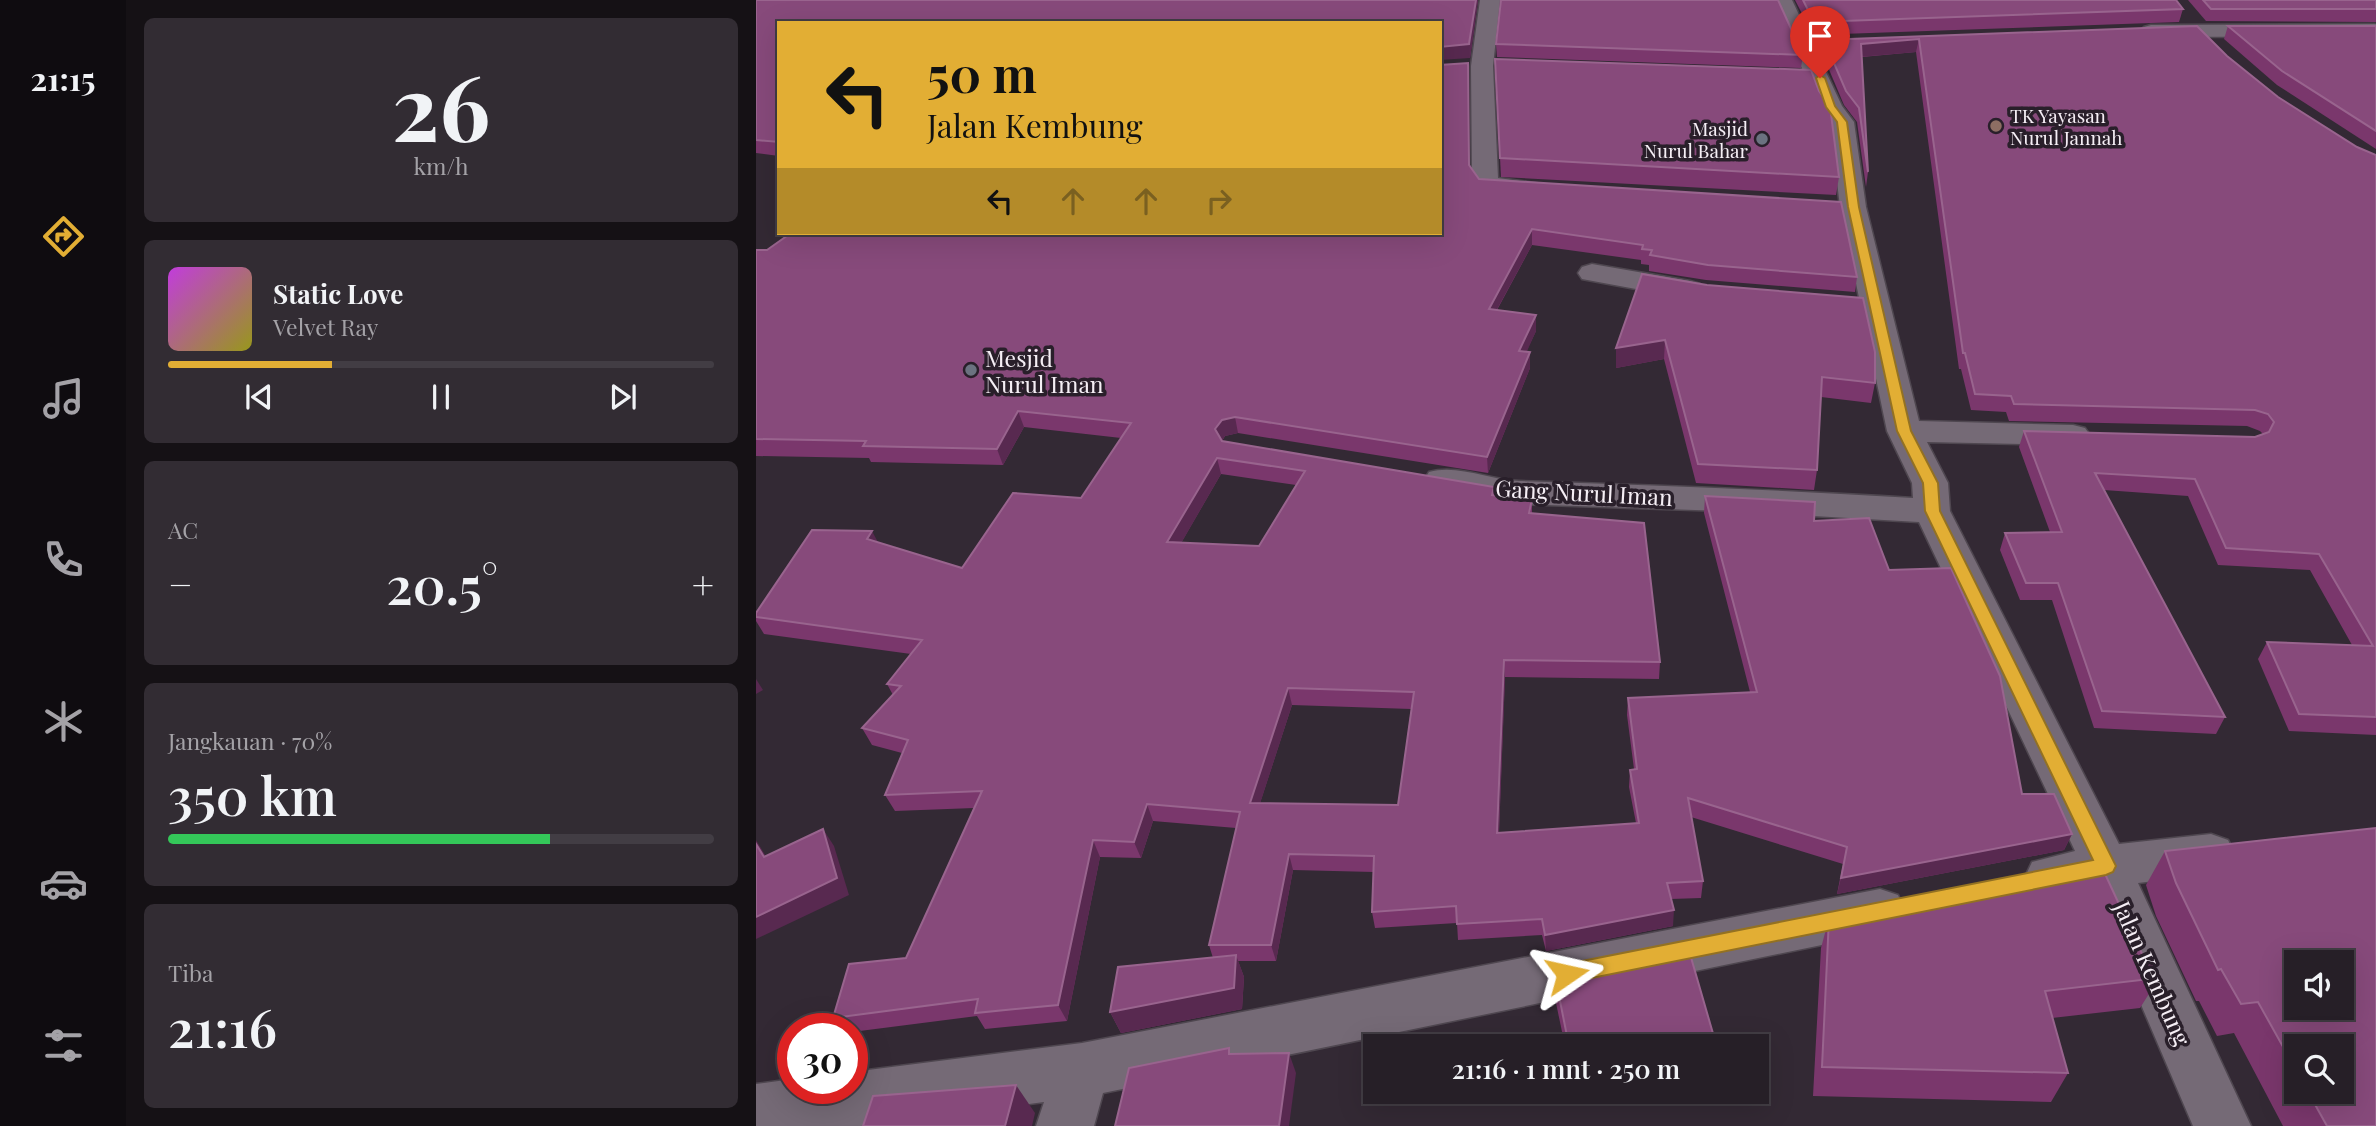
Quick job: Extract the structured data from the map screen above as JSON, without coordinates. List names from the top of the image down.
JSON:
{
  "streets": {
    "street": ["Gang Nurul Iman", "Jalan Kembung"]
  },
  "crossings": [
    ["Gang Nurul Iman", "Jalan Kembung"]
  ],
  "places": ["TK Yayasan Nurul Jannah", "Masjid Nurul Bahar", "Mesjid Nurul Iman"],
  "page": {
    "tabs": "21:15",
    "tile": [
      ["26", "km/h"],
      "AC",
      ["Jangkauan · 70%", "350 km"],
      ["Tiba", "21:16"]
    ],
    "turn": ["50 m", "Jalan Kembung"],
    "song": ["Static Love", "Velvet Ray"],
    "heat": ["−", "20.5°", "+"],
    "limit": "30",
    "trip": "21:16 · 1 mnt · 250 m"
  }
}
